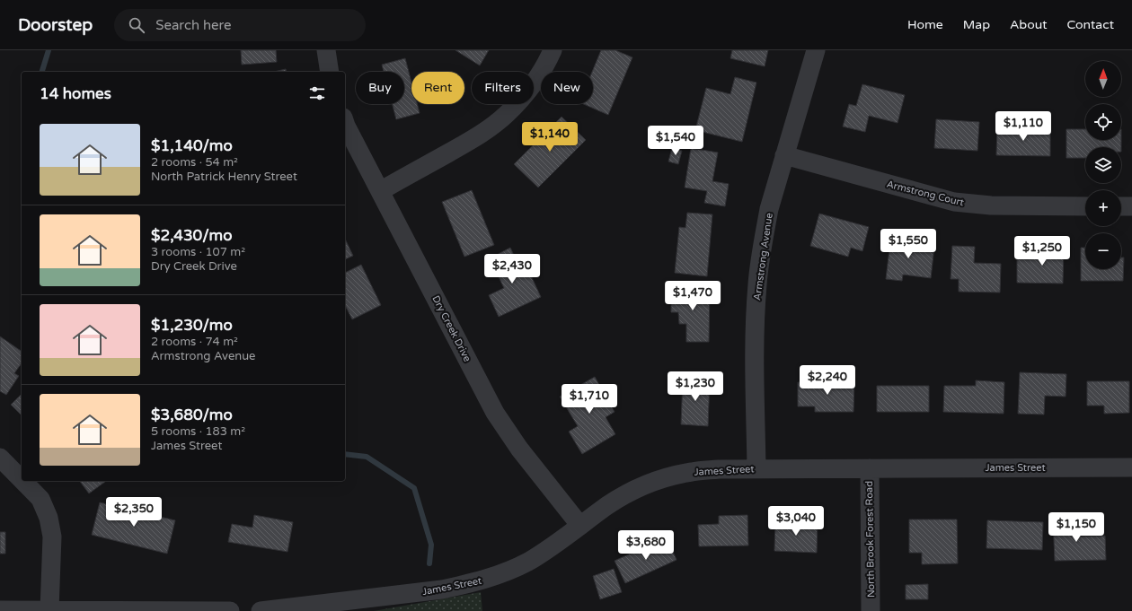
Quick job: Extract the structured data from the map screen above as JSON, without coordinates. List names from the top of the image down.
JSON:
{
  "streets": {
    "street": [
      "Armstrong Court",
      "Armstrong Avenue",
      "Dry Creek Drive",
      "James Street",
      "North Brook Forest Road"
    ]
  },
  "crossings": [
    ["Armstrong Court", "Armstrong Avenue"],
    ["Armstrong Avenue", "James Street"],
    ["Dry Creek Drive", "James Street"],
    ["James Street", "North Brook Forest Road"]
  ],
  "north": "top",
  "page": {
    "header": "Doorstep",
    "search": "Search here",
    "nav": [
      "Home",
      "Map",
      "About",
      "Contact"
    ],
    "map_buttons": ["+", "−"],
    "chip": [
      "Buy",
      "Rent",
      "Filters",
      "New"
    ],
    "heading": "14 homes",
    "price": [
      "$1,110",
      "$1,140",
      "$1,540",
      "$1,550",
      "$1,250",
      "$2,430",
      "$1,470",
      "$2,240",
      "$1,230",
      "$1,710",
      "$2,350",
      "$3,040",
      "$1,150",
      "$3,680"
    ],
    "list": [
      {
        "name": "$1,140/mo",
        "note": "2 rooms · 54 m² · North Patrick Henry Street"
      },
      {
        "name": "$2,430/mo",
        "note": "3 rooms · 107 m² · Dry Creek Drive"
      },
      {
        "name": "$1,230/mo",
        "note": "2 rooms · 74 m² · Armstrong Avenue"
      },
      {
        "name": "$3,680/mo",
        "note": "5 rooms · 183 m² · James Street"
      }
    ]
  }
}
